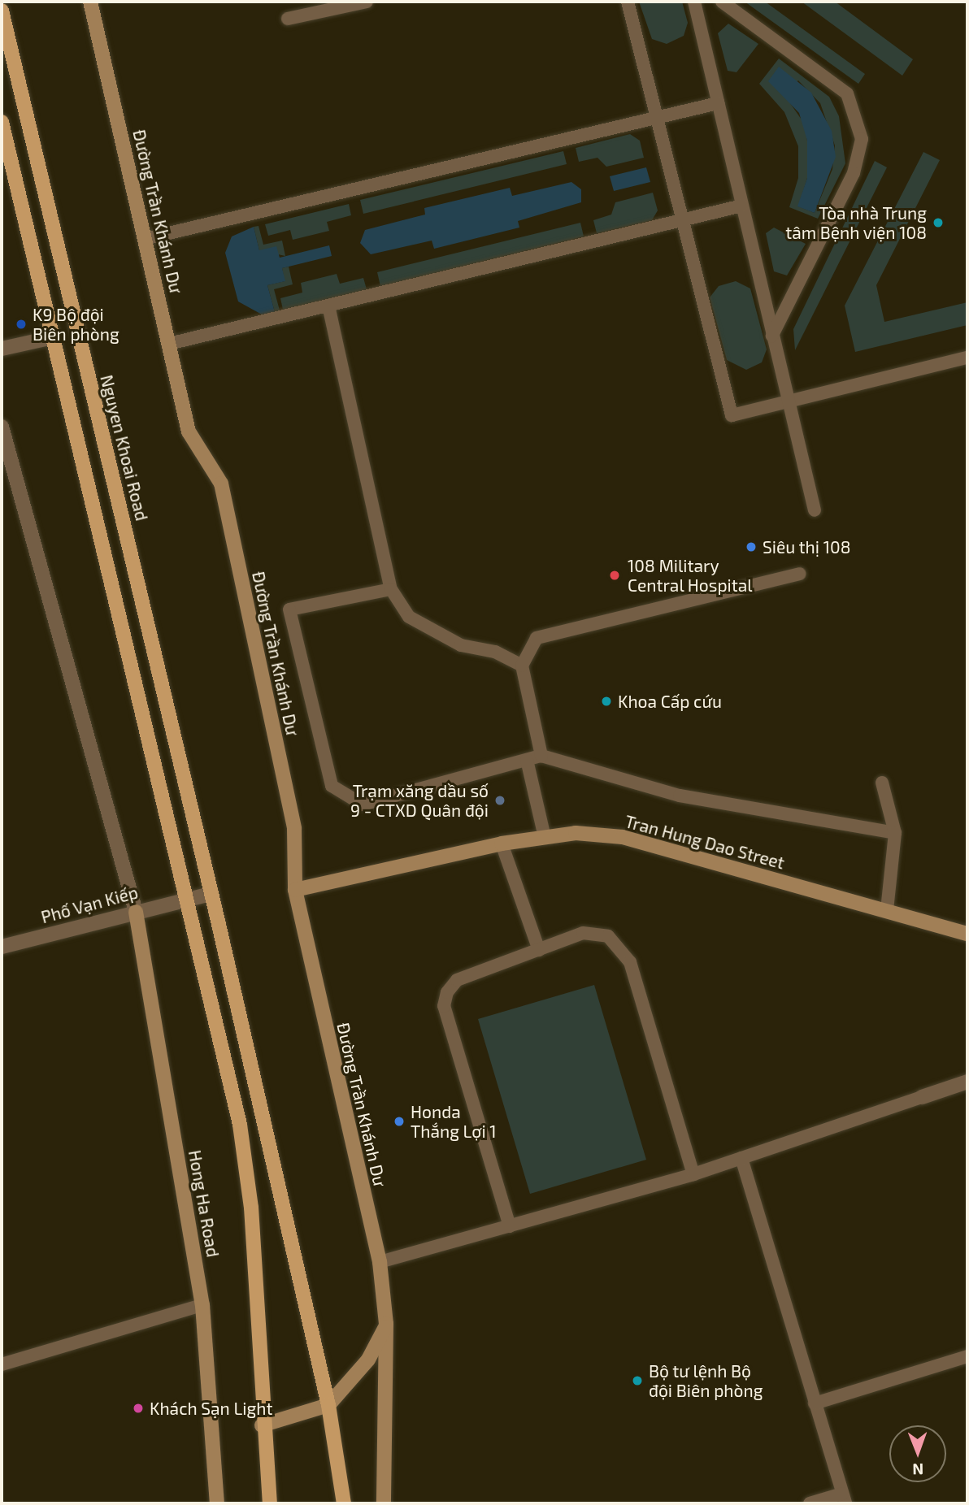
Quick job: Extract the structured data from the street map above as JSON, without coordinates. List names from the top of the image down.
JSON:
{
  "streets": {
    "main road": [
      "Đường Trần Khánh Dư",
      "Nguyen Khoai Road",
      "Tran Hung Dao Street",
      "Hong Ha Road"
    ],
    "street": ["Phố Vạn Kiếp"]
  },
  "crossings": [
    ["Đường Trần Khánh Dư", "Tran Hung Dao Street"],
    ["Nguyen Khoai Road", "Phố Vạn Kiếp"],
    ["Phố Vạn Kiếp", "Hong Ha Road"]
  ],
  "places": [
    "Tòa nhà Trung tâm Bệnh viện 108",
    "K9 Bộ đội Biên phòng",
    "Siêu thị 108",
    "108 Military Central Hospital",
    "Khoa Cấp cứu",
    "Trạm xăng dầu số 9 - CTXD Quân đội",
    "Honda Thắng Lợi 1",
    "Bộ tư lệnh Bộ đội Biên phòng",
    "Khách Sạn Light"
  ],
  "north": "bottom"
}
